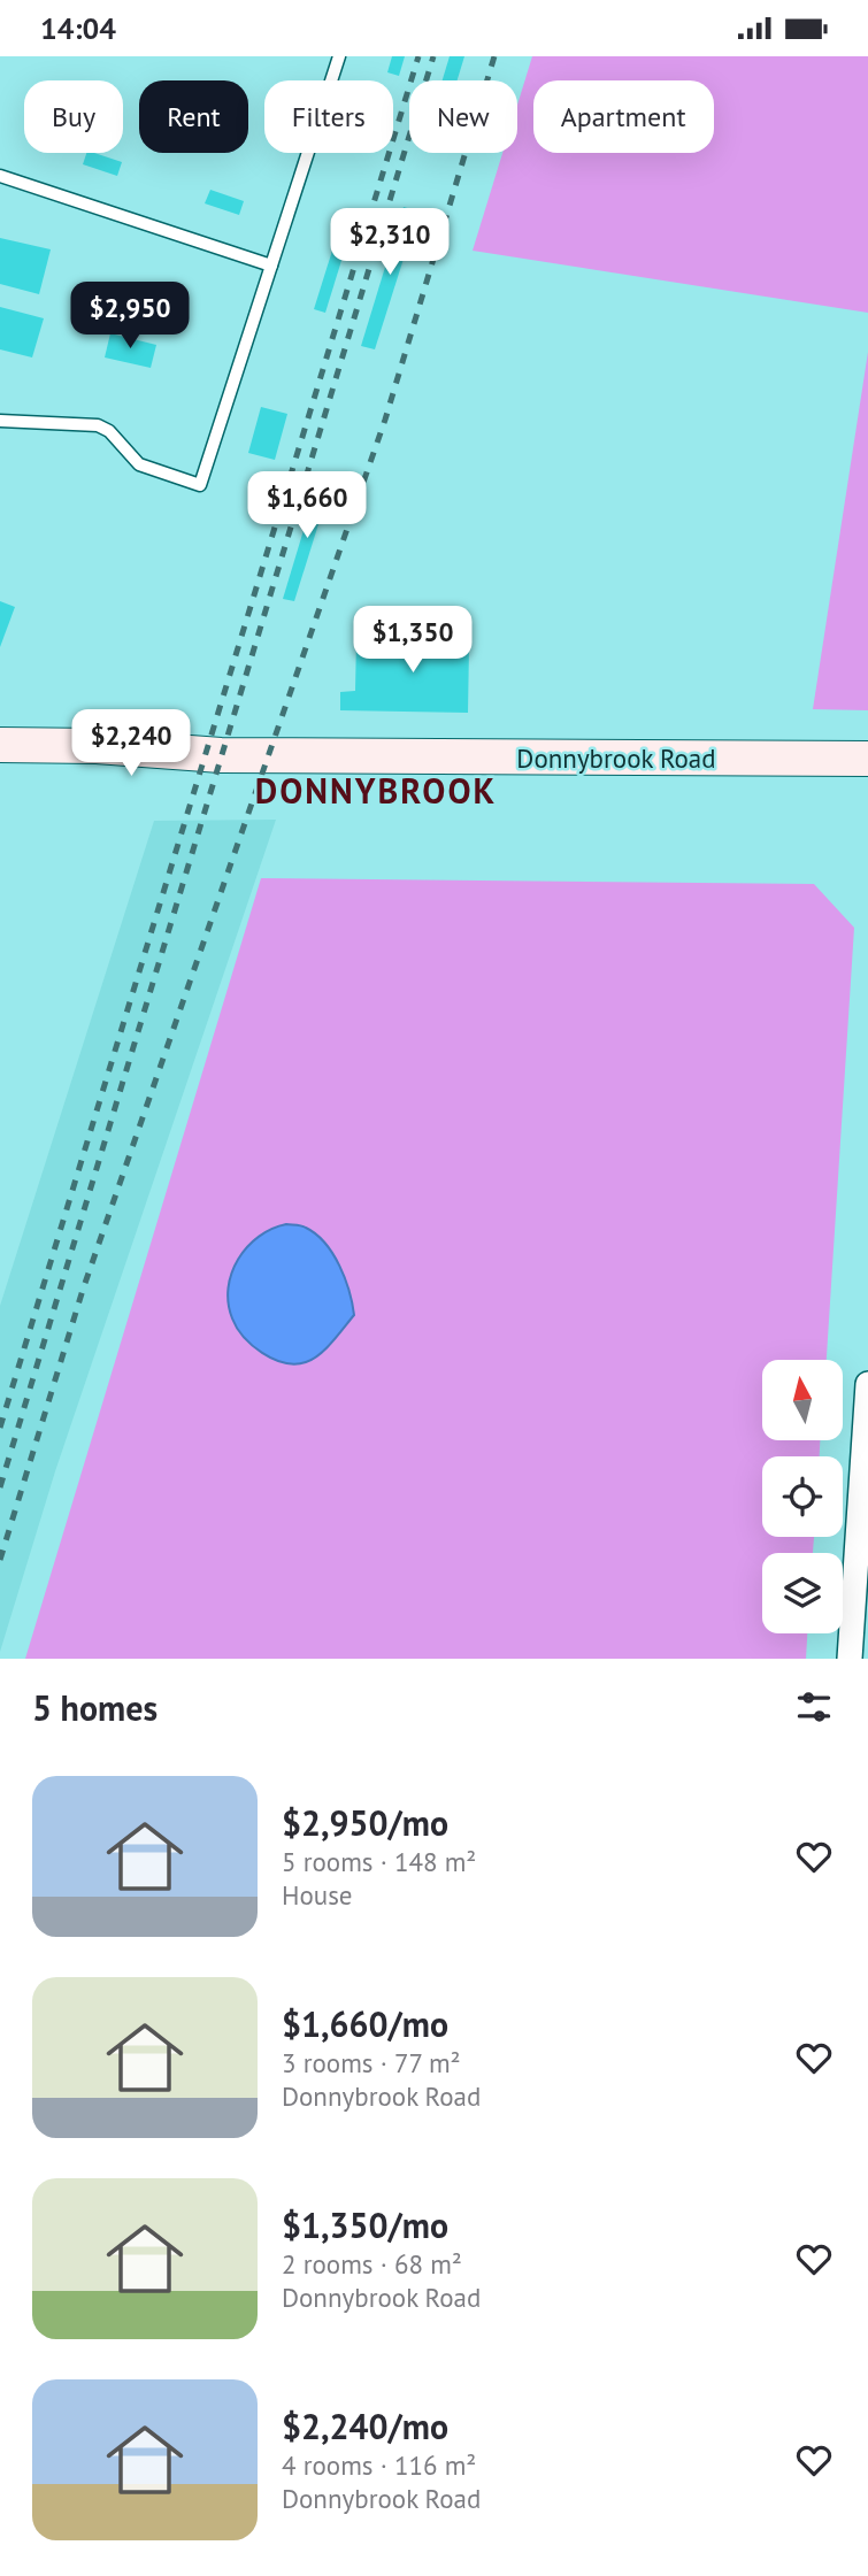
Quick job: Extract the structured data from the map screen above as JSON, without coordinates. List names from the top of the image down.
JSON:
{
  "streets": {
    "main road": ["Donnybrook Road"]
  },
  "districts": ["DONNYBROOK"],
  "north": "top",
  "page": {
    "status": "14:04",
    "chip": [
      "Buy",
      "Rent",
      "Filters",
      "New",
      "Apartment"
    ],
    "price": [
      "$2,310",
      "$2,950",
      "$1,660",
      "$1,350",
      "$2,240"
    ],
    "heading": "5 homes",
    "list": [
      {
        "name": "$2,950/mo",
        "note": "5 rooms · 148 m² · House"
      },
      {
        "name": "$1,660/mo",
        "note": "3 rooms · 77 m² · Donnybrook Road"
      },
      {
        "name": "$1,350/mo",
        "note": "2 rooms · 68 m² · Donnybrook Road"
      },
      {
        "name": "$2,240/mo",
        "note": "4 rooms · 116 m² · Donnybrook Road"
      }
    ]
  }
}
